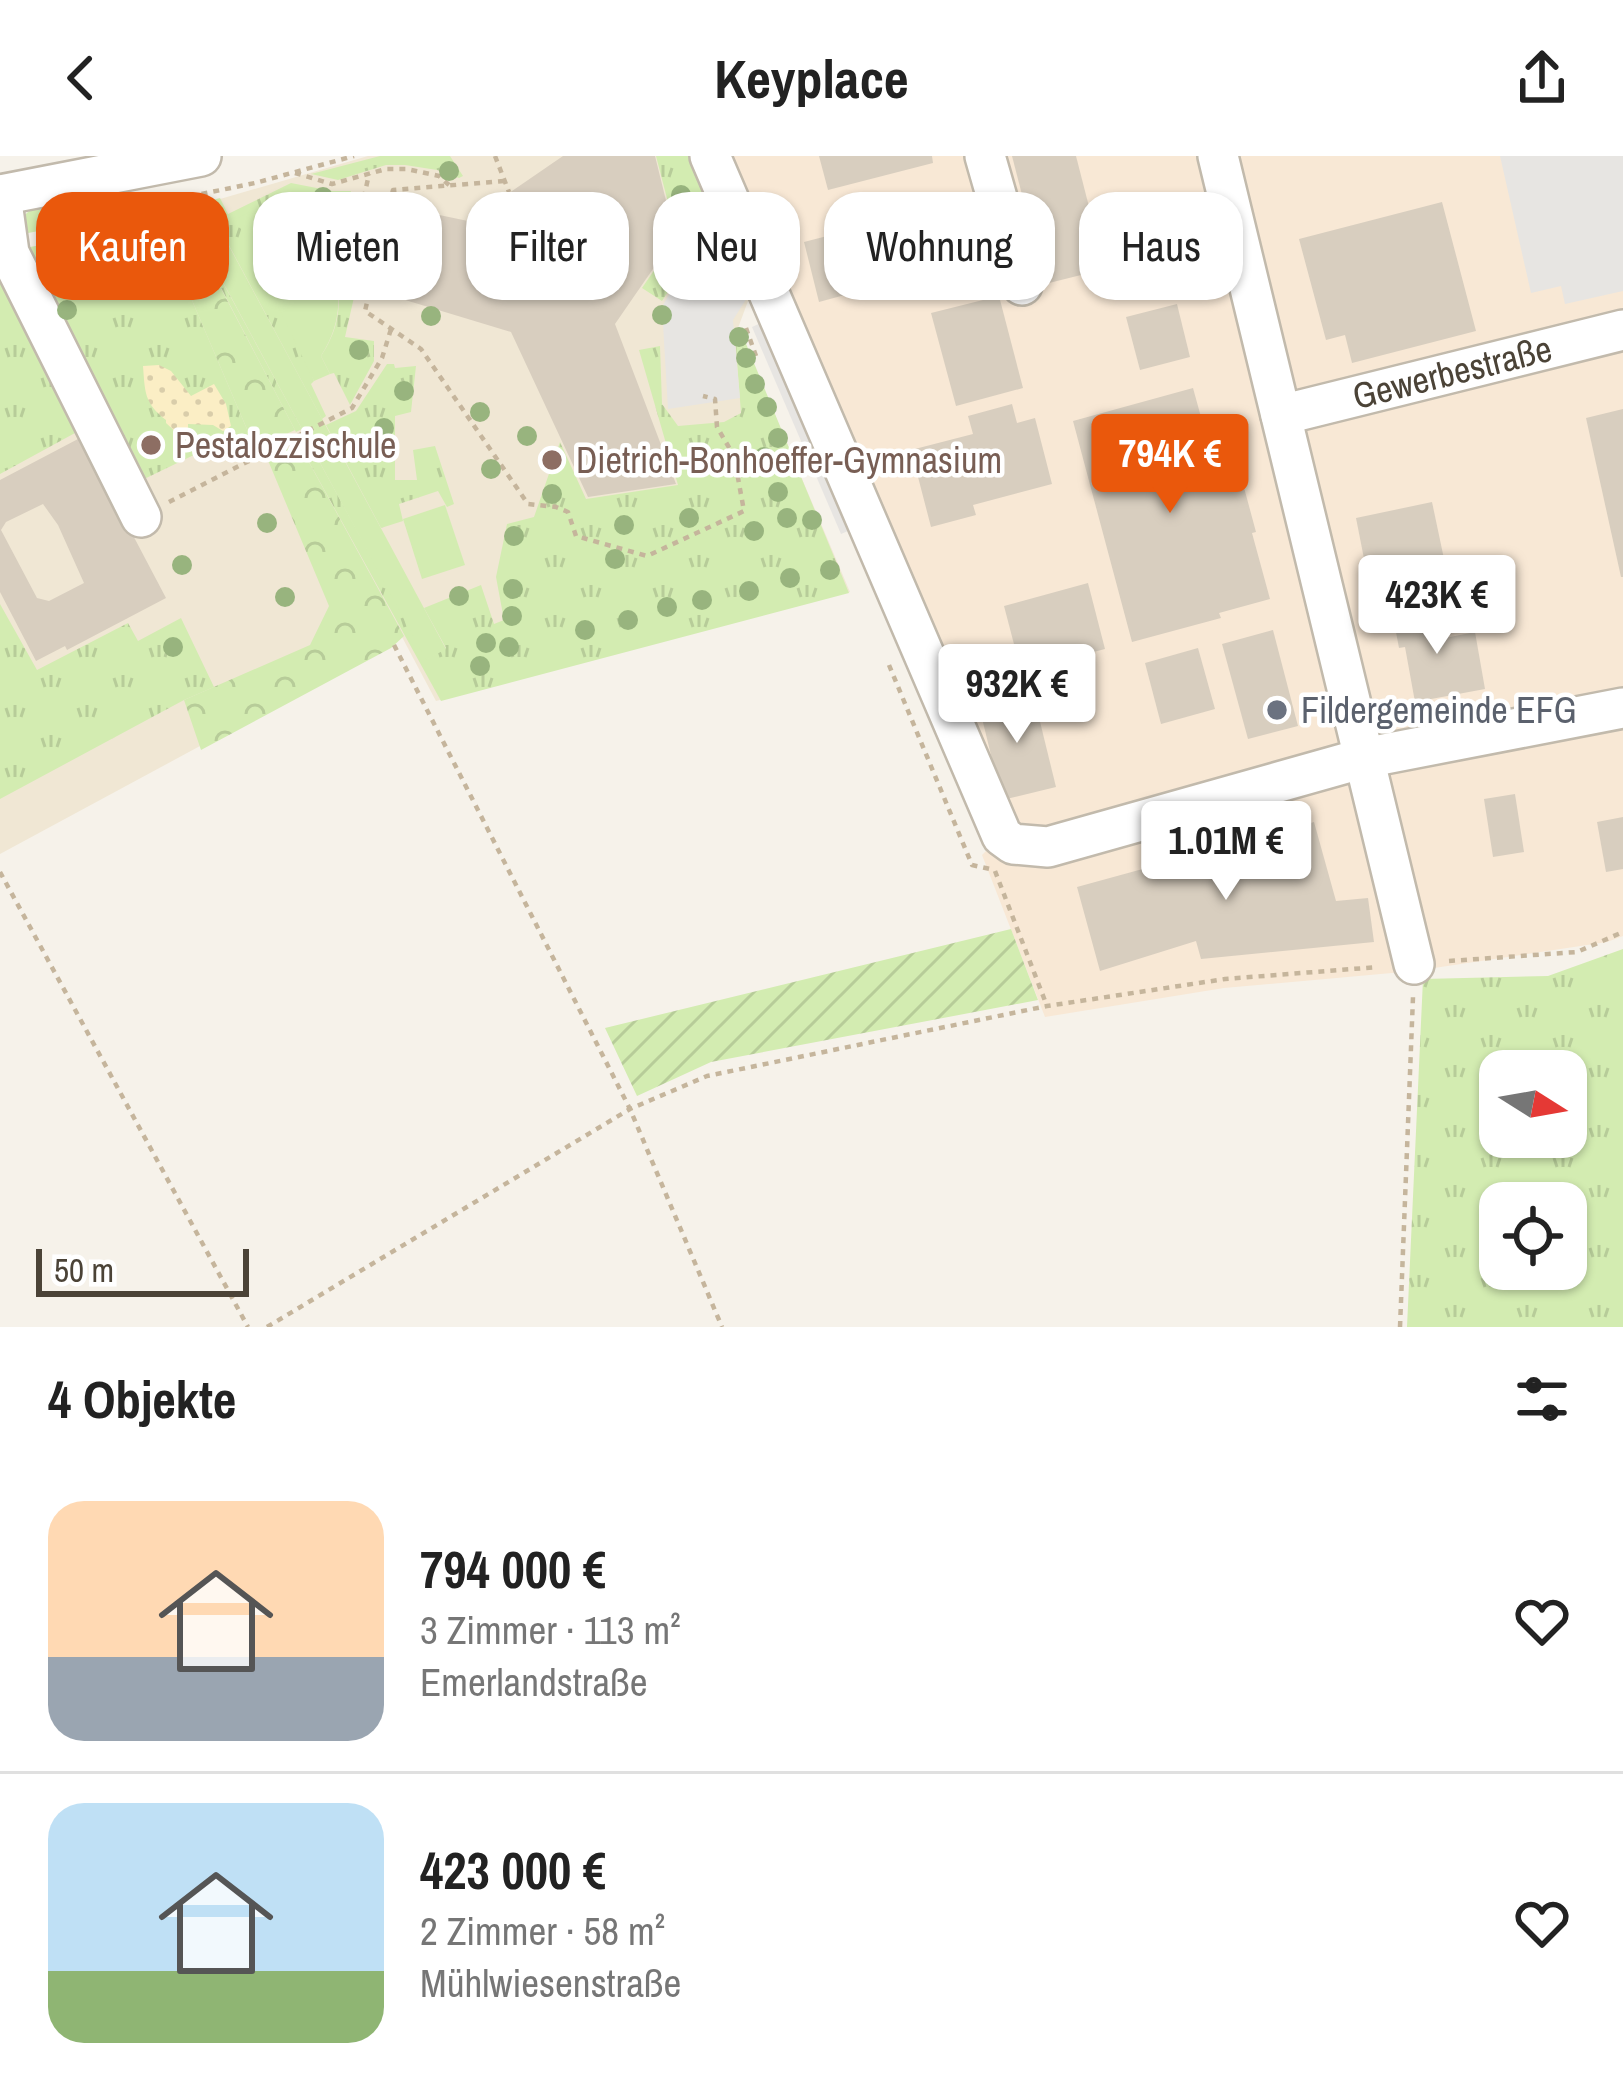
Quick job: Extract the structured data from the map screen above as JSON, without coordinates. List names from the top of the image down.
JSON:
{
  "streets": {
    "street": ["Gewerbestraße"]
  },
  "places": ["Pestalozzischule", "Dietrich-Bonhoeffer-Gymnasium", "Fildergemeinde EFG"],
  "scale_bar": "50 m",
  "north": "right",
  "page": {
    "header": "Keyplace",
    "chip": [
      "Kaufen",
      "Mieten",
      "Filter",
      "Neu",
      "Wohnung",
      "Haus"
    ],
    "price": [
      "794K €",
      "423K €",
      "932K €",
      "1.01M €"
    ],
    "scale": "50 m",
    "heading": "4 Objekte",
    "list": [
      {
        "name": "794 000 €",
        "note": "3 Zimmer · 113 m² · Emerlandstraße"
      },
      {
        "name": "423 000 €",
        "note": "2 Zimmer · 58 m² · Mühlwiesenstraße"
      }
    ]
  }
}
